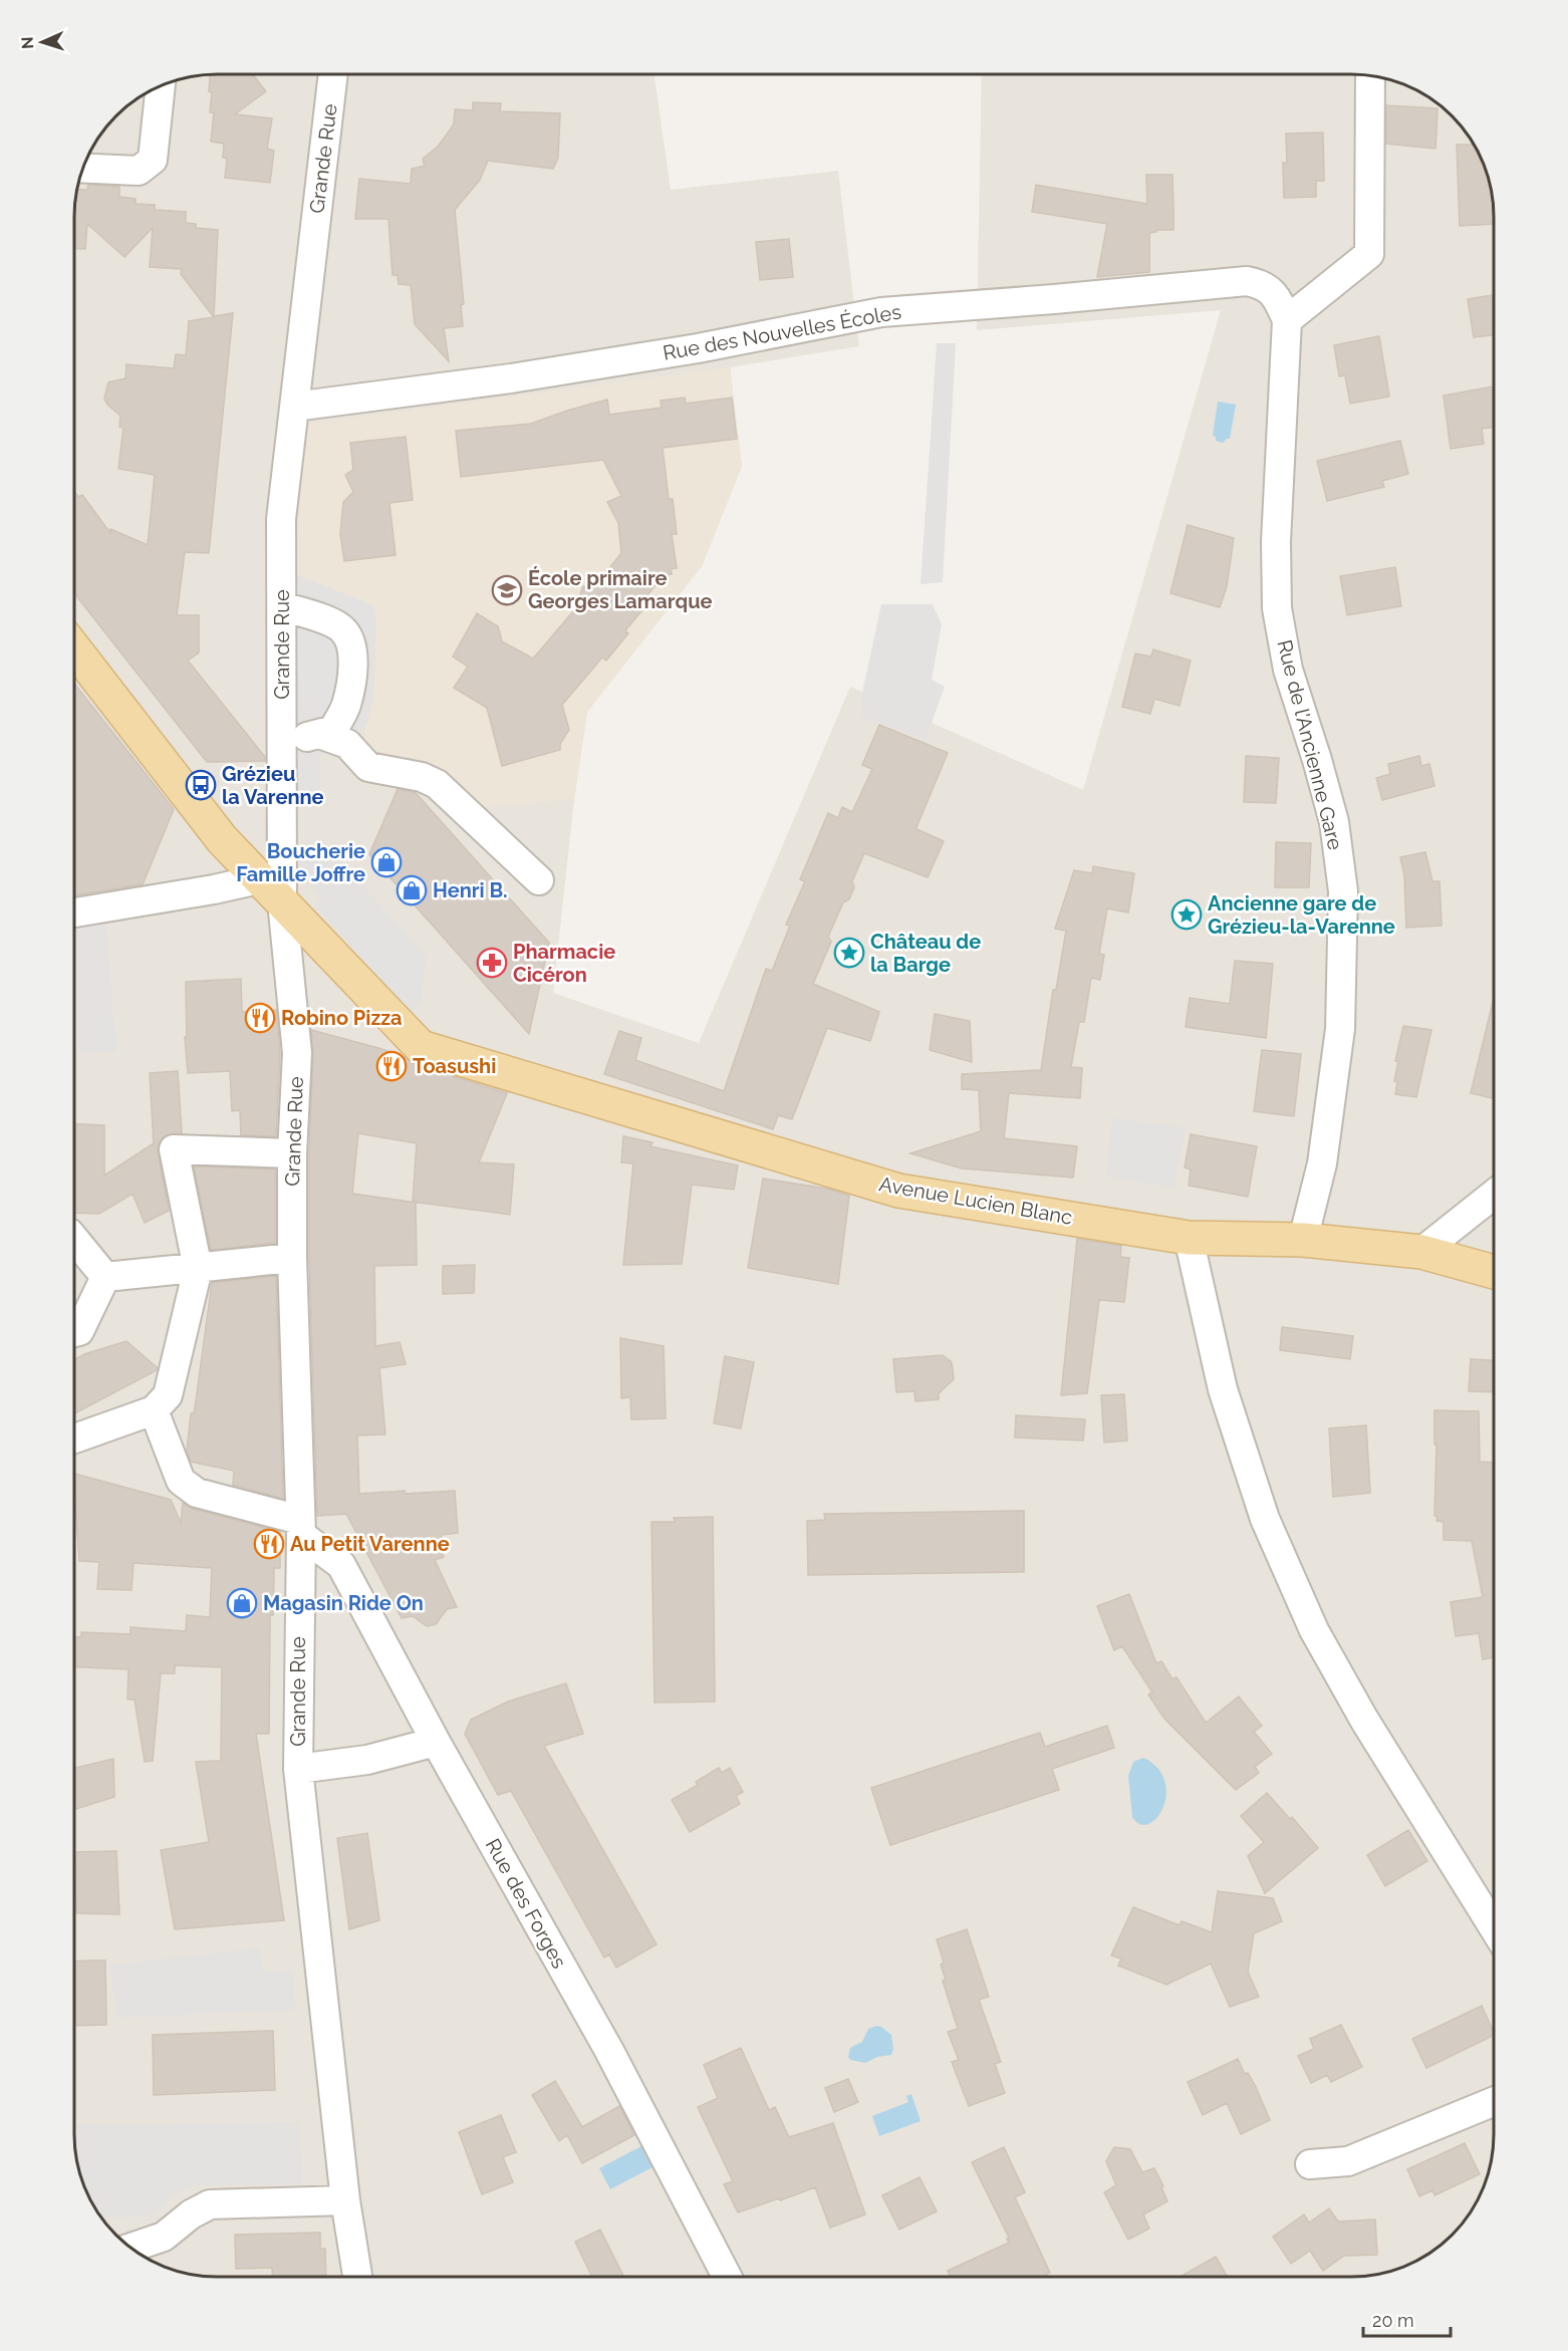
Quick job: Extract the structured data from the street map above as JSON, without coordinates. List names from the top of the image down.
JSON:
{
  "streets": {
    "main road": ["Avenue Lucien Blanc"],
    "street": [
      "Grande Rue",
      "Rue des Nouvelles Écoles",
      "Rue de l'Ancienne Gare",
      "Rue des Forges"
    ]
  },
  "crossings": [
    ["Grande Rue", "Rue des Nouvelles Écoles"],
    ["Grande Rue", "Avenue Lucien Blanc"],
    ["Grande Rue", "Rue des Forges"],
    ["Rue des Nouvelles Écoles", "Rue de l'Ancienne Gare"],
    ["Rue de l'Ancienne Gare", "Avenue Lucien Blanc"]
  ],
  "places": {
    "school or university": ["École primaire Georges Lamarque"],
    "bus stop": ["Grézieu la Varenne"],
    "shop": ["Boucherie Famille Joffre", "Henri B.", "Magasin Ride On"],
    "place": ["Ancienne gare de Grézieu-la-Varenne", "Château de la Barge"],
    "pharmacy": ["Pharmacie Cicéron"],
    "restaurant": ["Robino Pizza", "Toasushi", "Au Petit Varenne"]
  },
  "scale_bar": "20 m",
  "north": "left"
}
